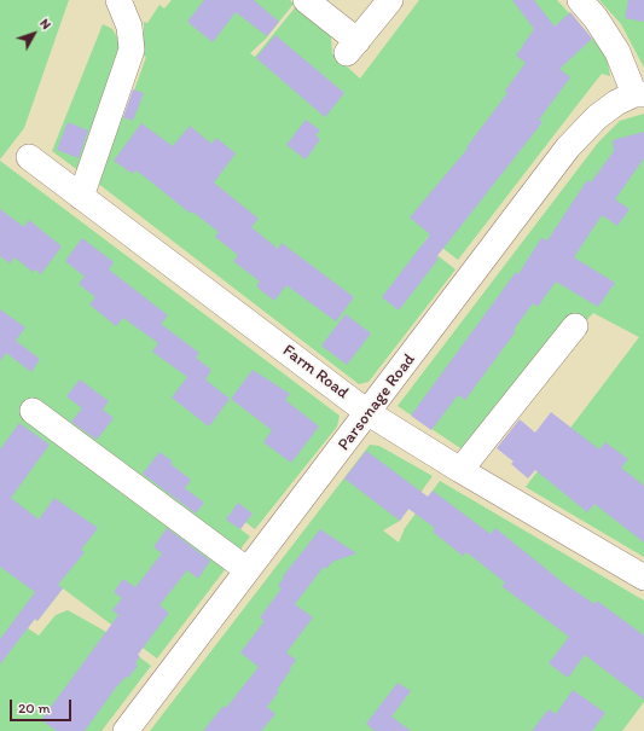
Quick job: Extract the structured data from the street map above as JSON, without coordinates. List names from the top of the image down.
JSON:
{
  "streets": {
    "street": ["Farm Road", "Parsonage Road"]
  },
  "crossings": [
    ["Farm Road", "Parsonage Road"]
  ],
  "scale_bar": "20 m",
  "north": "top right"
}
